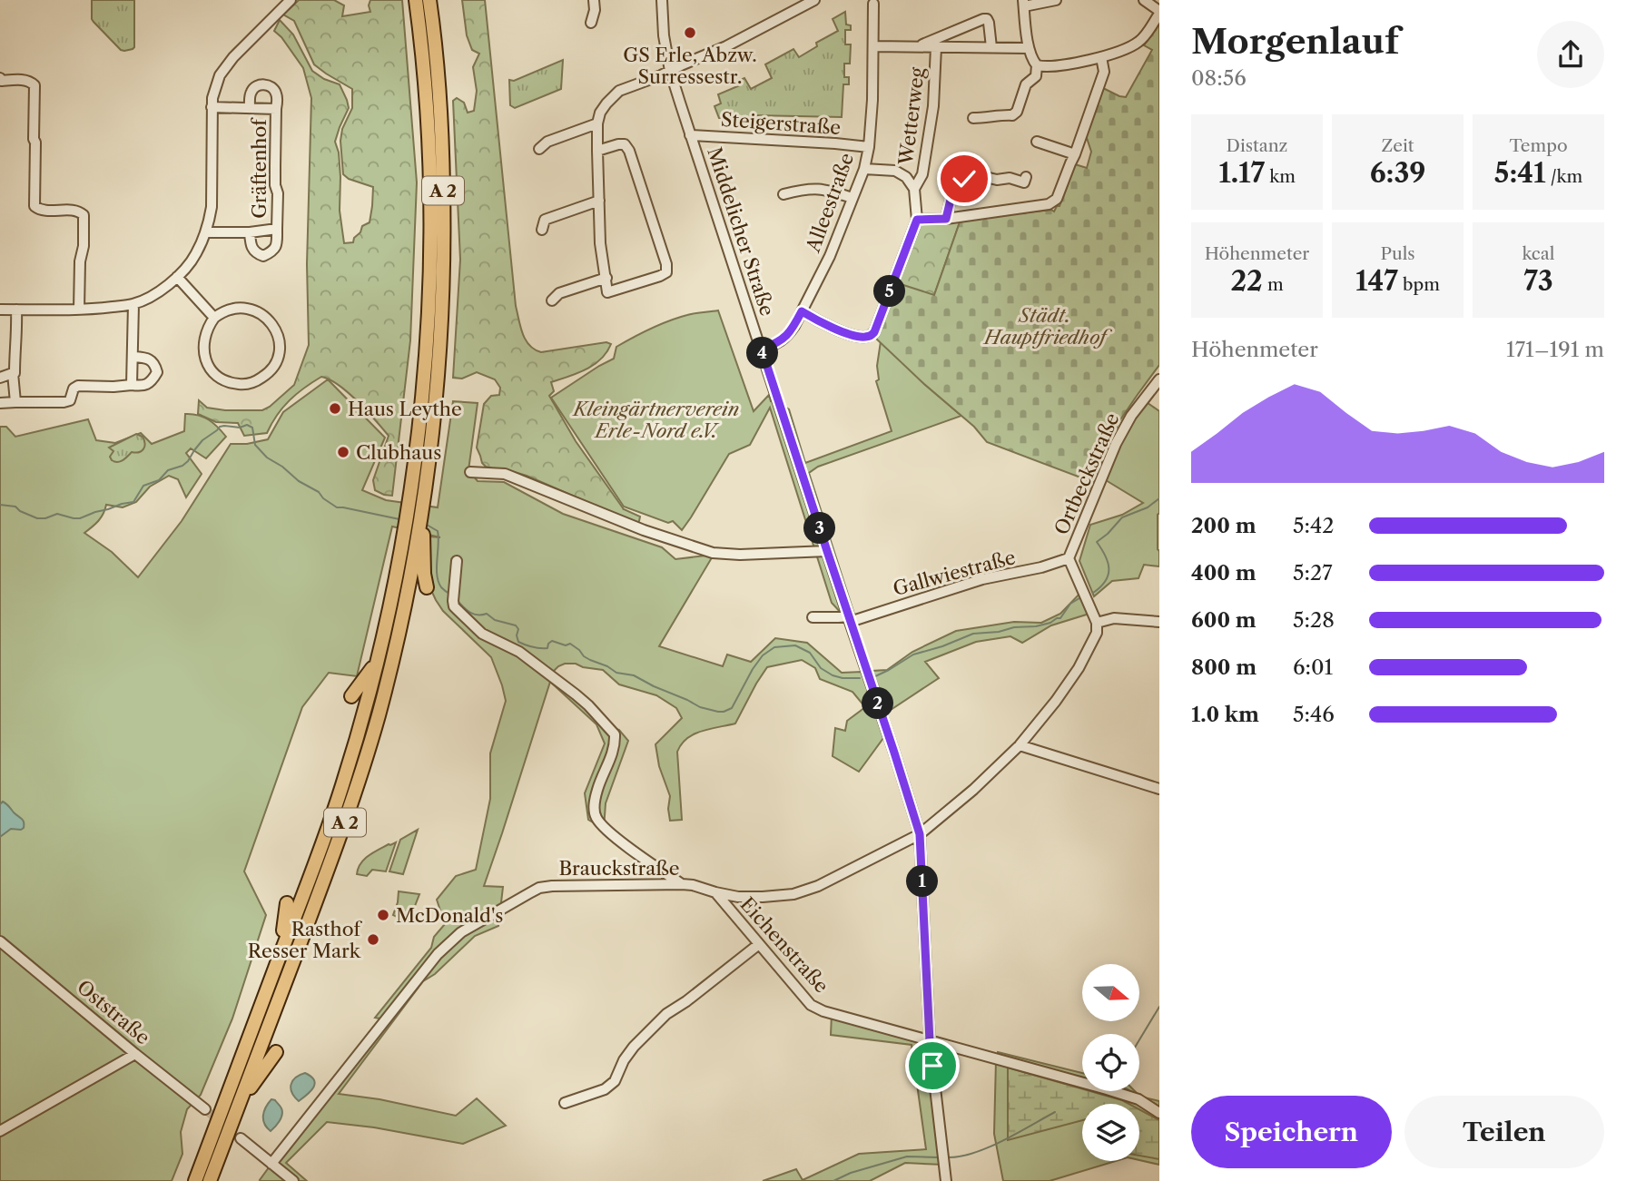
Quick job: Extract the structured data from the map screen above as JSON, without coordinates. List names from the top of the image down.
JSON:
{
  "streets": {
    "highway": ["A 2"],
    "street": [
      "Wetterweg",
      "Steigerstraße",
      "Gräftenhof",
      "Alleestraße",
      "Middelicher Straße",
      "Ortbeckstraße",
      "Gallwiestraße",
      "Brauckstraße",
      "Eichenstraße",
      "Oststraße"
    ]
  },
  "crossings": [
    ["Wetterweg", "Alleestraße"],
    ["Steigerstraße", "Alleestraße"],
    ["Steigerstraße", "Middelicher Straße"],
    ["Alleestraße", "Middelicher Straße"],
    ["Middelicher Straße", "Gallwiestraße"],
    ["Middelicher Straße", "Brauckstraße"],
    ["Middelicher Straße", "Eichenstraße"],
    ["Ortbeckstraße", "Gallwiestraße"],
    ["Ortbeckstraße", "Brauckstraße"],
    ["Brauckstraße", "Eichenstraße"]
  ],
  "parks": ["Städt. Hauptfriedhof", "Kleingärtnerverein Erle-Nord e.V."],
  "places": [
    "GS Erle, Abzw. Surressestr.",
    "Haus Leythe",
    "Clubhaus",
    "McDonald's",
    "Rasthof Resser Mark"
  ],
  "north": "right",
  "page": {
    "heading": ["Morgenlauf", "08:56"],
    "stats": [
      ["Distanz", "1.17 km"],
      ["Zeit", "6:39"],
      ["Tempo", "5:41 /km"],
      ["Höhenmeter", "22 m"],
      ["Puls", "147 bpm"],
      ["kcal", "73"]
    ],
    "pins": [
      "5",
      "4",
      "3",
      "2",
      "1"
    ],
    "chart": ["Höhenmeter", "171–191 m"],
    "list": [
      {
        "name": "200 m",
        "note": "5:42"
      },
      {
        "name": "400 m",
        "note": "5:27"
      },
      {
        "name": "600 m",
        "note": "5:28"
      },
      {
        "name": "800 m",
        "note": "6:01"
      },
      {
        "name": "1.0 km",
        "note": "5:46"
      }
    ],
    "buttons": ["Speichern", "Teilen"]
  }
}
